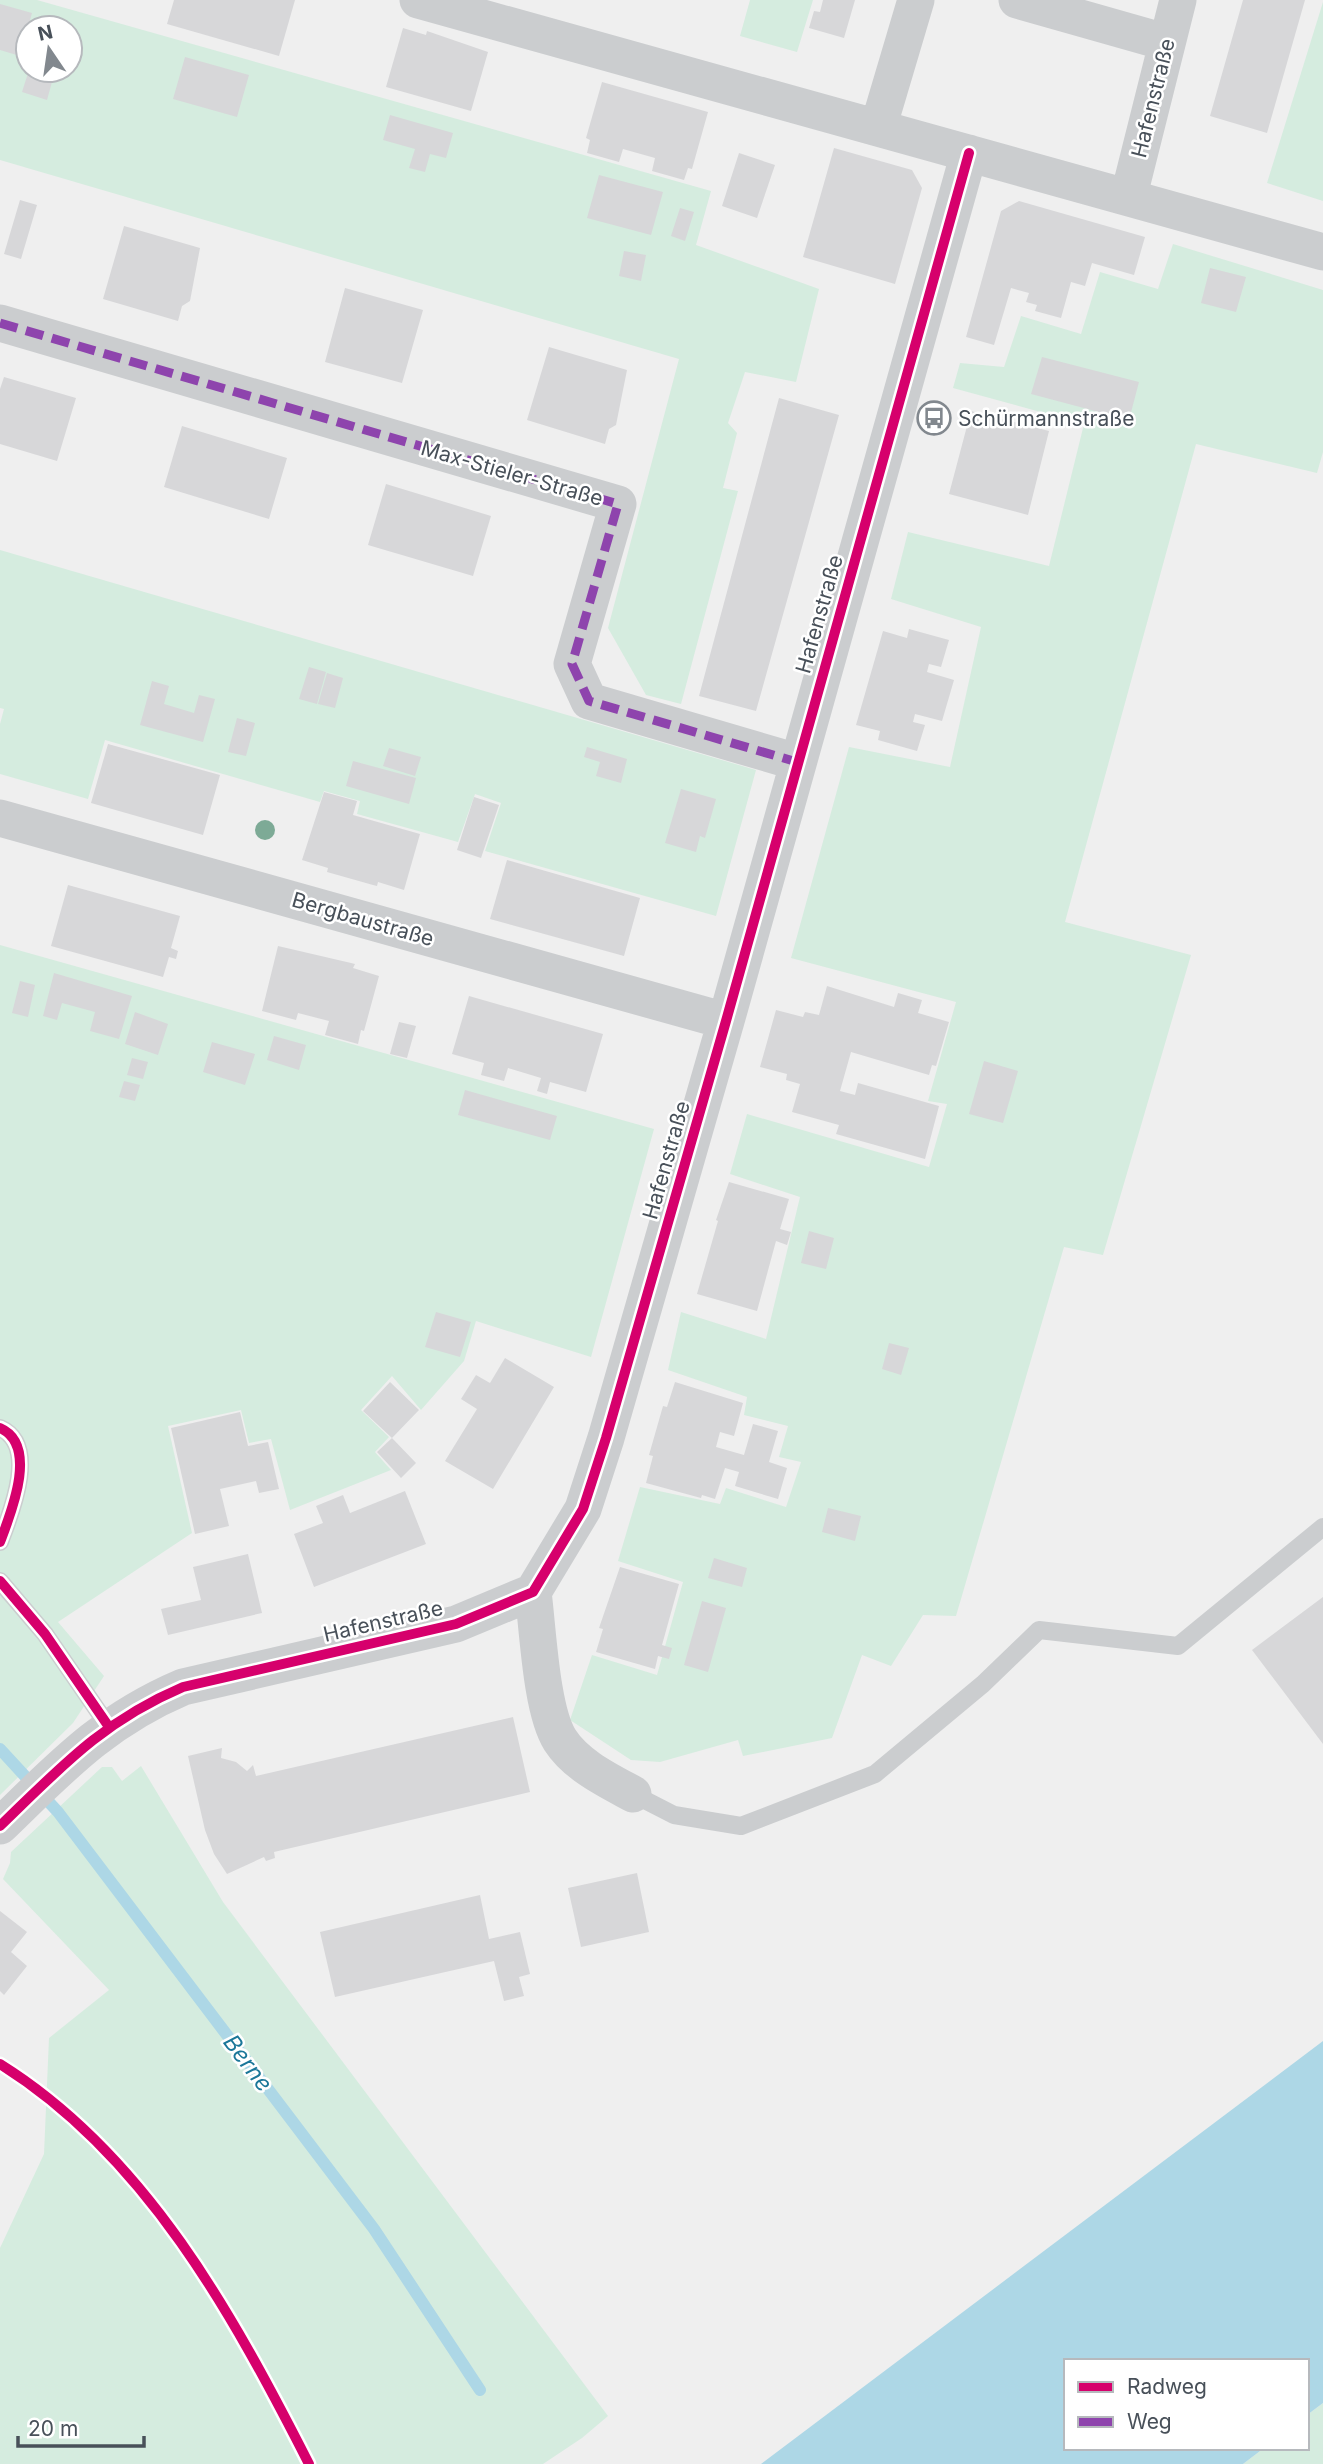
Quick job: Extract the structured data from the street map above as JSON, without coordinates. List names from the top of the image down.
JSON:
{
  "streets": {
    "street": ["Hafenstraße", "Max-Stieler-Straße", "Bergbaustraße"]
  },
  "crossings": [
    ["Hafenstraße", "Max-Stieler-Straße"],
    ["Hafenstraße", "Bergbaustraße"]
  ],
  "water": ["Berne"],
  "places": {
    "bus stop": ["Schürmannstraße"]
  },
  "legend": ["Radweg", "Weg"],
  "scale_bar": "20 m",
  "north": "top"
}
